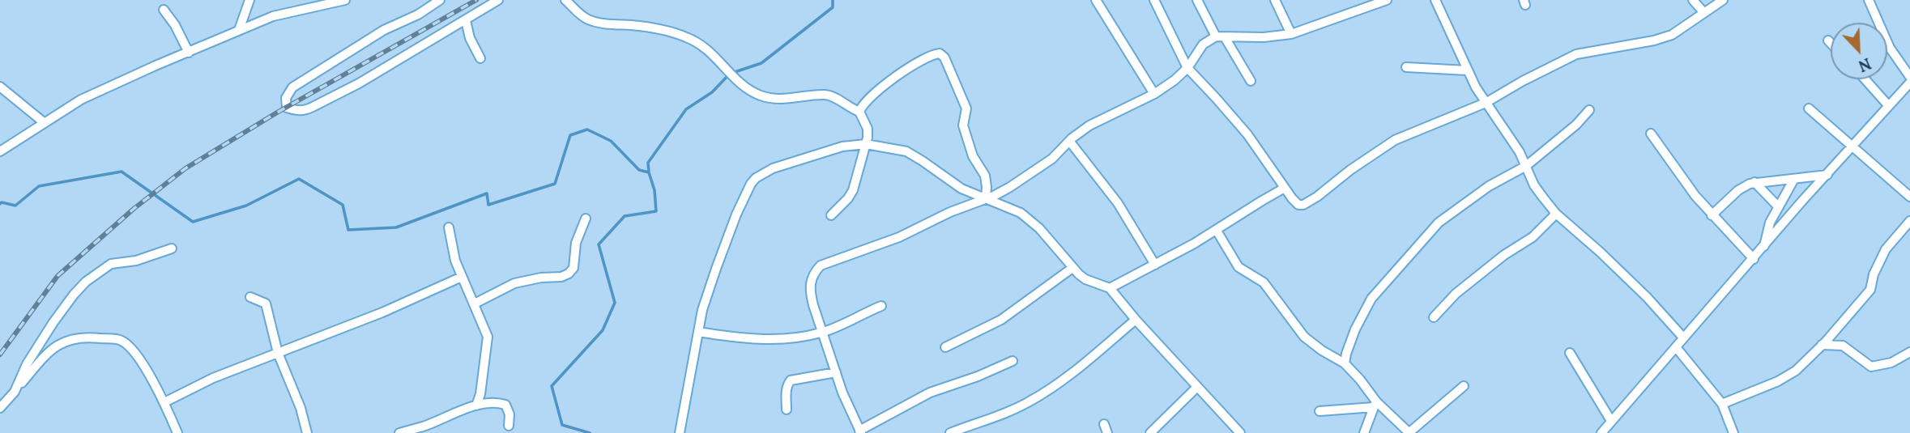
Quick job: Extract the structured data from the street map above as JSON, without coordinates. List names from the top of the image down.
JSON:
{
  "north": "bottom right"
}
